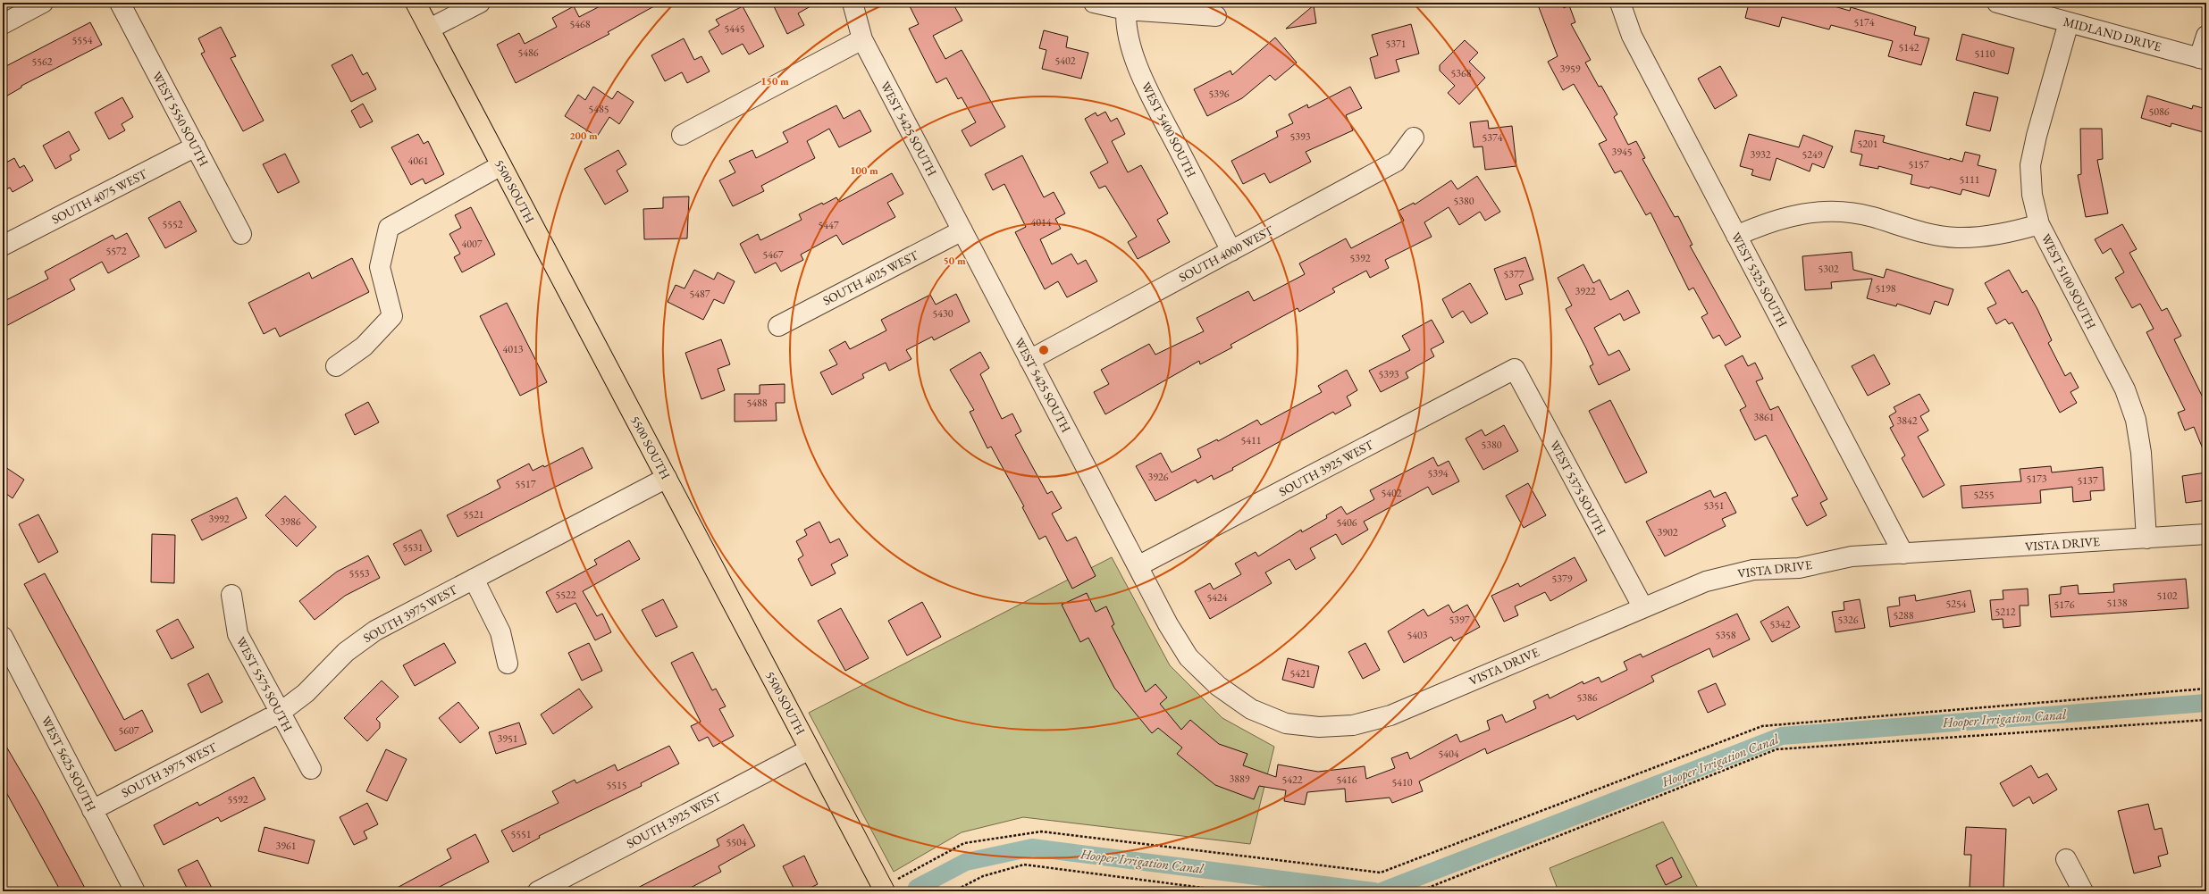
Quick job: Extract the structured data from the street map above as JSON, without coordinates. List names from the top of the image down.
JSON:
{
  "streets": {
    "main road": ["5500 SOUTH"],
    "street": [
      "MIDLAND DRIVE",
      "WEST 5550 SOUTH",
      "WEST 5425 SOUTH",
      "WEST 5400 SOUTH",
      "SOUTH 4075 WEST",
      "SOUTH 4000 WEST",
      "SOUTH 4025 WEST",
      "WEST 5325 SOUTH",
      "WEST 5100 SOUTH",
      "SOUTH 3925 WEST",
      "WEST 5375 SOUTH",
      "VISTA DRIVE",
      "SOUTH 3975 WEST",
      "WEST 5575 SOUTH",
      "WEST 5625 SOUTH"
    ]
  },
  "crossings": [
    ["MIDLAND DRIVE", "WEST 5100 SOUTH"],
    ["WEST 5550 SOUTH", "SOUTH 4075 WEST"],
    ["WEST 5425 SOUTH", "SOUTH 4000 WEST"],
    ["WEST 5425 SOUTH", "SOUTH 4025 WEST"],
    ["WEST 5425 SOUTH", "SOUTH 3925 WEST"],
    ["WEST 5425 SOUTH", "VISTA DRIVE"],
    ["WEST 5400 SOUTH", "SOUTH 4000 WEST"],
    ["5500 SOUTH", "SOUTH 3925 WEST"],
    ["5500 SOUTH", "SOUTH 3975 WEST"],
    ["WEST 5325 SOUTH", "VISTA DRIVE"],
    ["WEST 5100 SOUTH", "VISTA DRIVE"],
    ["SOUTH 3925 WEST", "WEST 5375 SOUTH"],
    ["WEST 5375 SOUTH", "VISTA DRIVE"],
    ["SOUTH 3975 WEST", "WEST 5575 SOUTH"],
    ["SOUTH 3975 WEST", "WEST 5625 SOUTH"]
  ],
  "water": ["Hooper Irrigation Canal"],
  "house_numbers": [
    "5174",
    "5468",
    "5445",
    "5554",
    "5371",
    "5142",
    "5486",
    "5110",
    "5402",
    "5562",
    "3959",
    "5368",
    "5396",
    "5485",
    "5086",
    "5393",
    "5374",
    "5201",
    "3945",
    "3932",
    "5249",
    "4061",
    "5157",
    "5111",
    "5380",
    "4014",
    "5552",
    "5447",
    "4007",
    "5572",
    "5467",
    "5392",
    "5302",
    "5377",
    "5198",
    "3922",
    "5487",
    "5430",
    "4013",
    "5393",
    "5488",
    "3861",
    "3842",
    "5411",
    "5380",
    "5394",
    "3926",
    "5173",
    "5137",
    "5517",
    "5402",
    "5255",
    "5351",
    "5521",
    "3992",
    "3986",
    "5406",
    "3902",
    "5531",
    "5553",
    "5379",
    "5522",
    "5102",
    "5424",
    "5138",
    "5254",
    "5176",
    "5212",
    "5288",
    "5397",
    "5326",
    "5342",
    "5403",
    "5358",
    "5421",
    "5386",
    "5607",
    "3951",
    "5404",
    "3889",
    "5422",
    "5416",
    "5410",
    "5515",
    "5592",
    "5551",
    "5504",
    "3961"
  ],
  "rings": [
    "150 m",
    "200 m",
    "100 m",
    "50 m"
  ]
}
